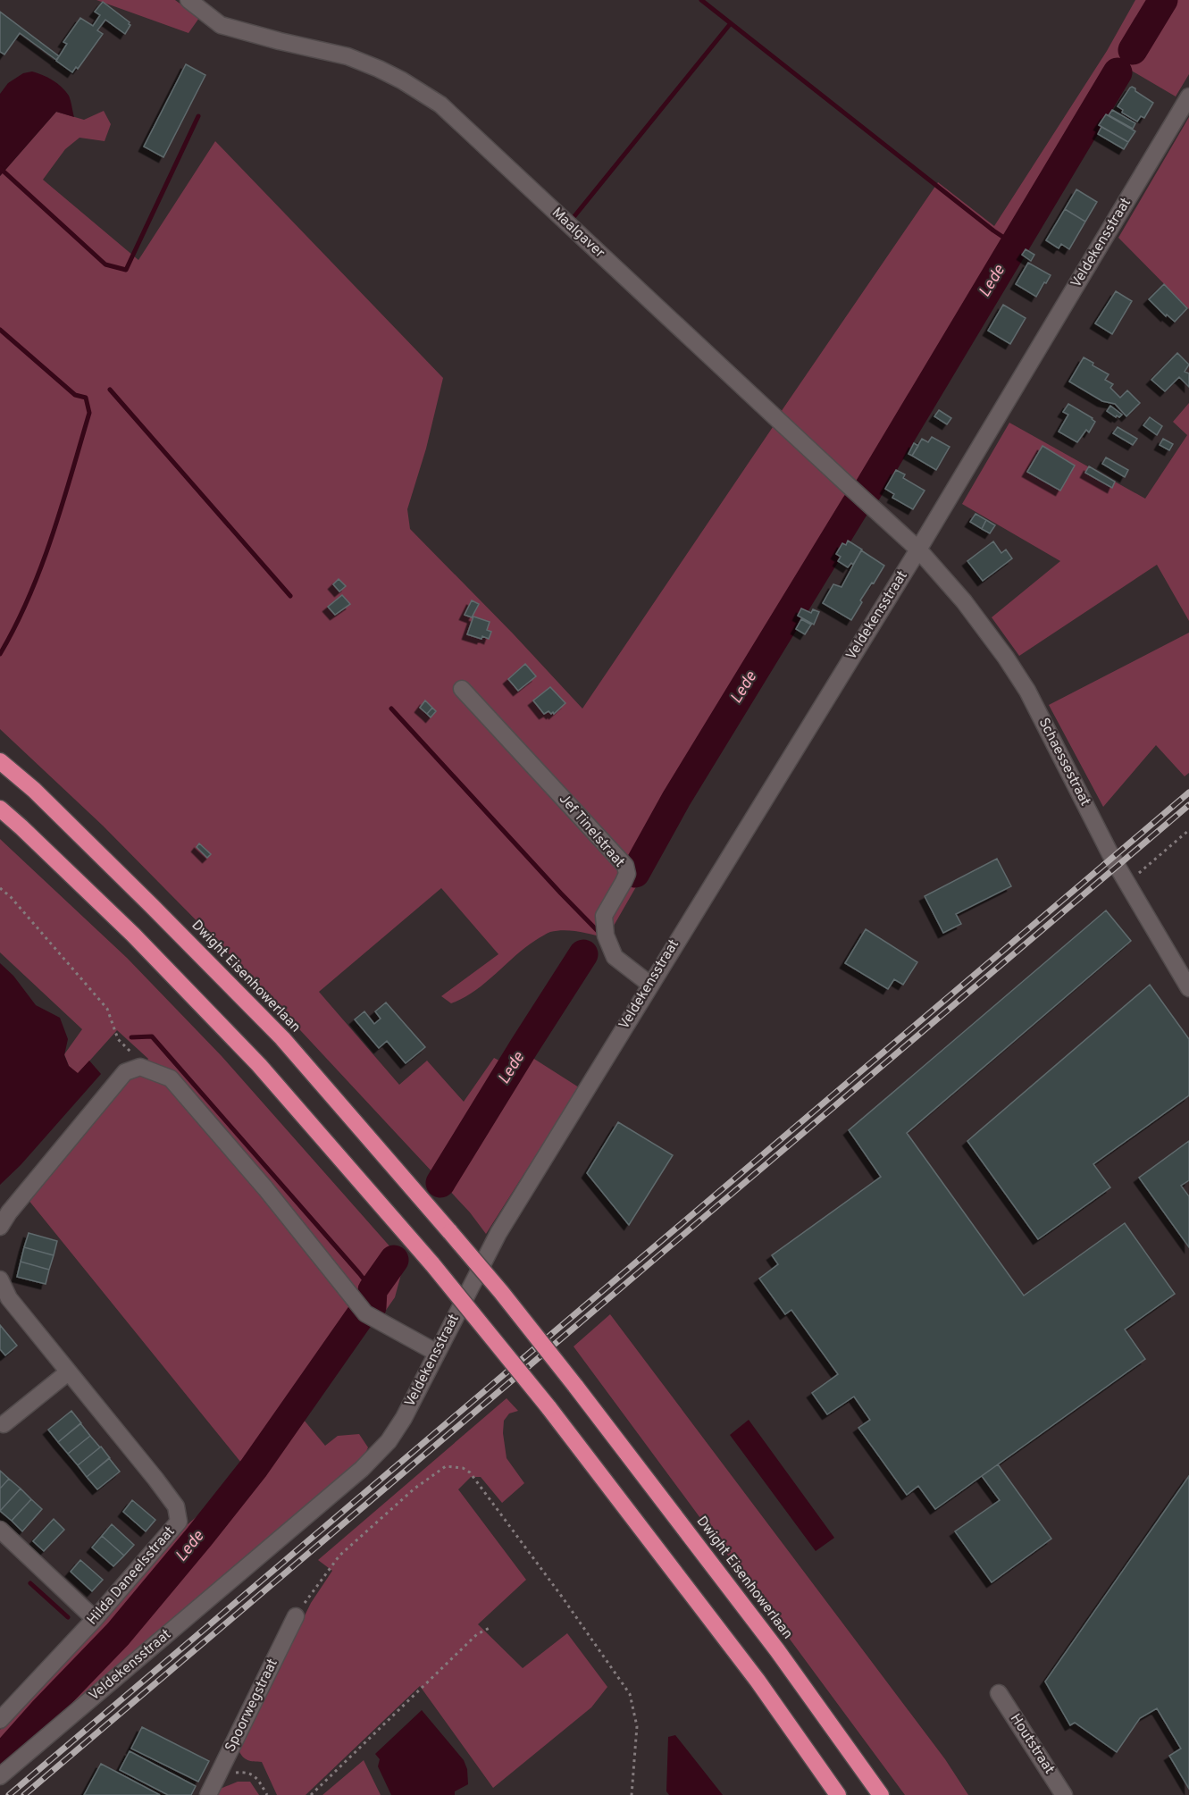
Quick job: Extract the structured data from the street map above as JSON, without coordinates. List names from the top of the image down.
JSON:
{
  "streets": {
    "highway": ["Dwight Eisenhowerlaan"],
    "street": [
      "Maalgaver",
      "Veldekensstraat",
      "Schaessestraat",
      "Jef Tinelstraat",
      "Hilda Daneelsstraat",
      "Spoorwegstraat",
      "Houtstraat"
    ]
  },
  "crossings": [
    ["Maalgaver", "Veldekensstraat"],
    ["Maalgaver", "Schaessestraat"],
    ["Veldekensstraat", "Schaessestraat"],
    ["Veldekensstraat", "Jef Tinelstraat"]
  ],
  "water": ["Lede"]
}
